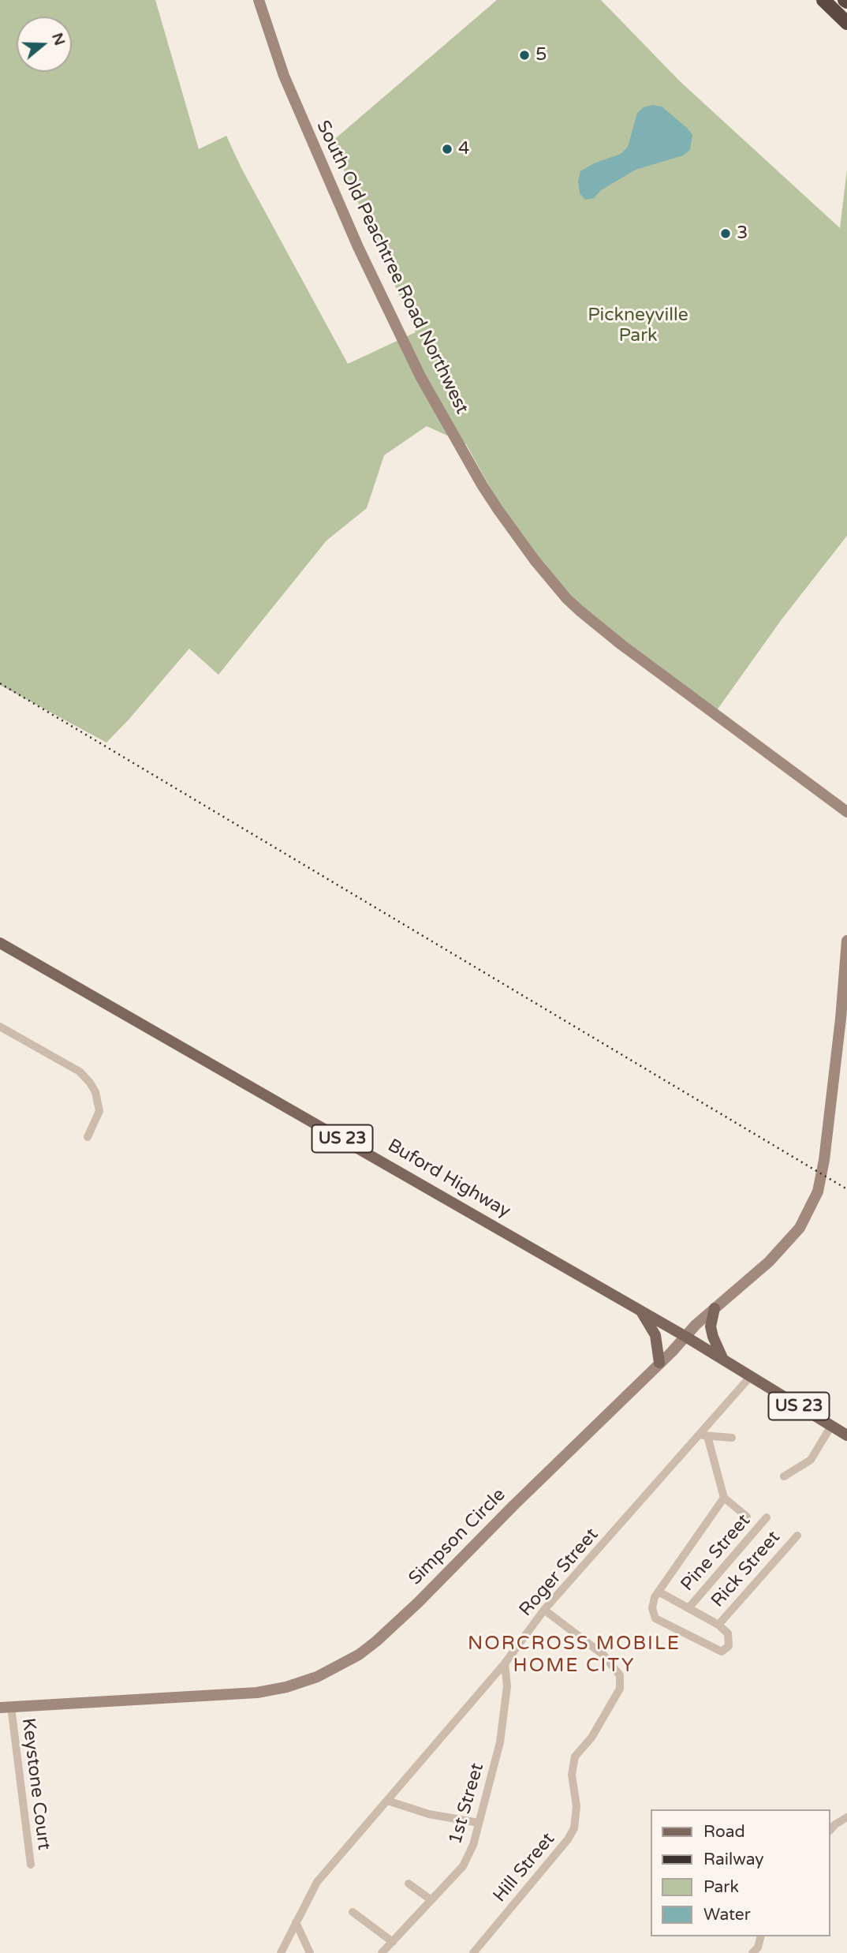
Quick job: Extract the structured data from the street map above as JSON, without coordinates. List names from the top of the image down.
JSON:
{
  "streets": {
    "main road": ["US 23", "Buford Highway"],
    "street": [
      "South Old Peachtree Road Northwest",
      "Simpson Circle",
      "Pine Street",
      "Rick Street",
      "Roger Street",
      "Keystone Court",
      "1st Street",
      "Hill Street"
    ]
  },
  "crossings": [
    ["Buford Highway", "Simpson Circle"],
    ["Buford Highway", "Roger Street"],
    ["Simpson Circle", "Keystone Court"],
    ["Roger Street", "1st Street"],
    ["Roger Street", "Hill Street"]
  ],
  "districts": ["NORCROSS MOBILE HOME CITY"],
  "parks": ["Pickneyville Park"],
  "places": ["5", "4", "3"],
  "legend": [
    "Road",
    "Railway",
    "Park",
    "Water"
  ],
  "north": "right"
}
